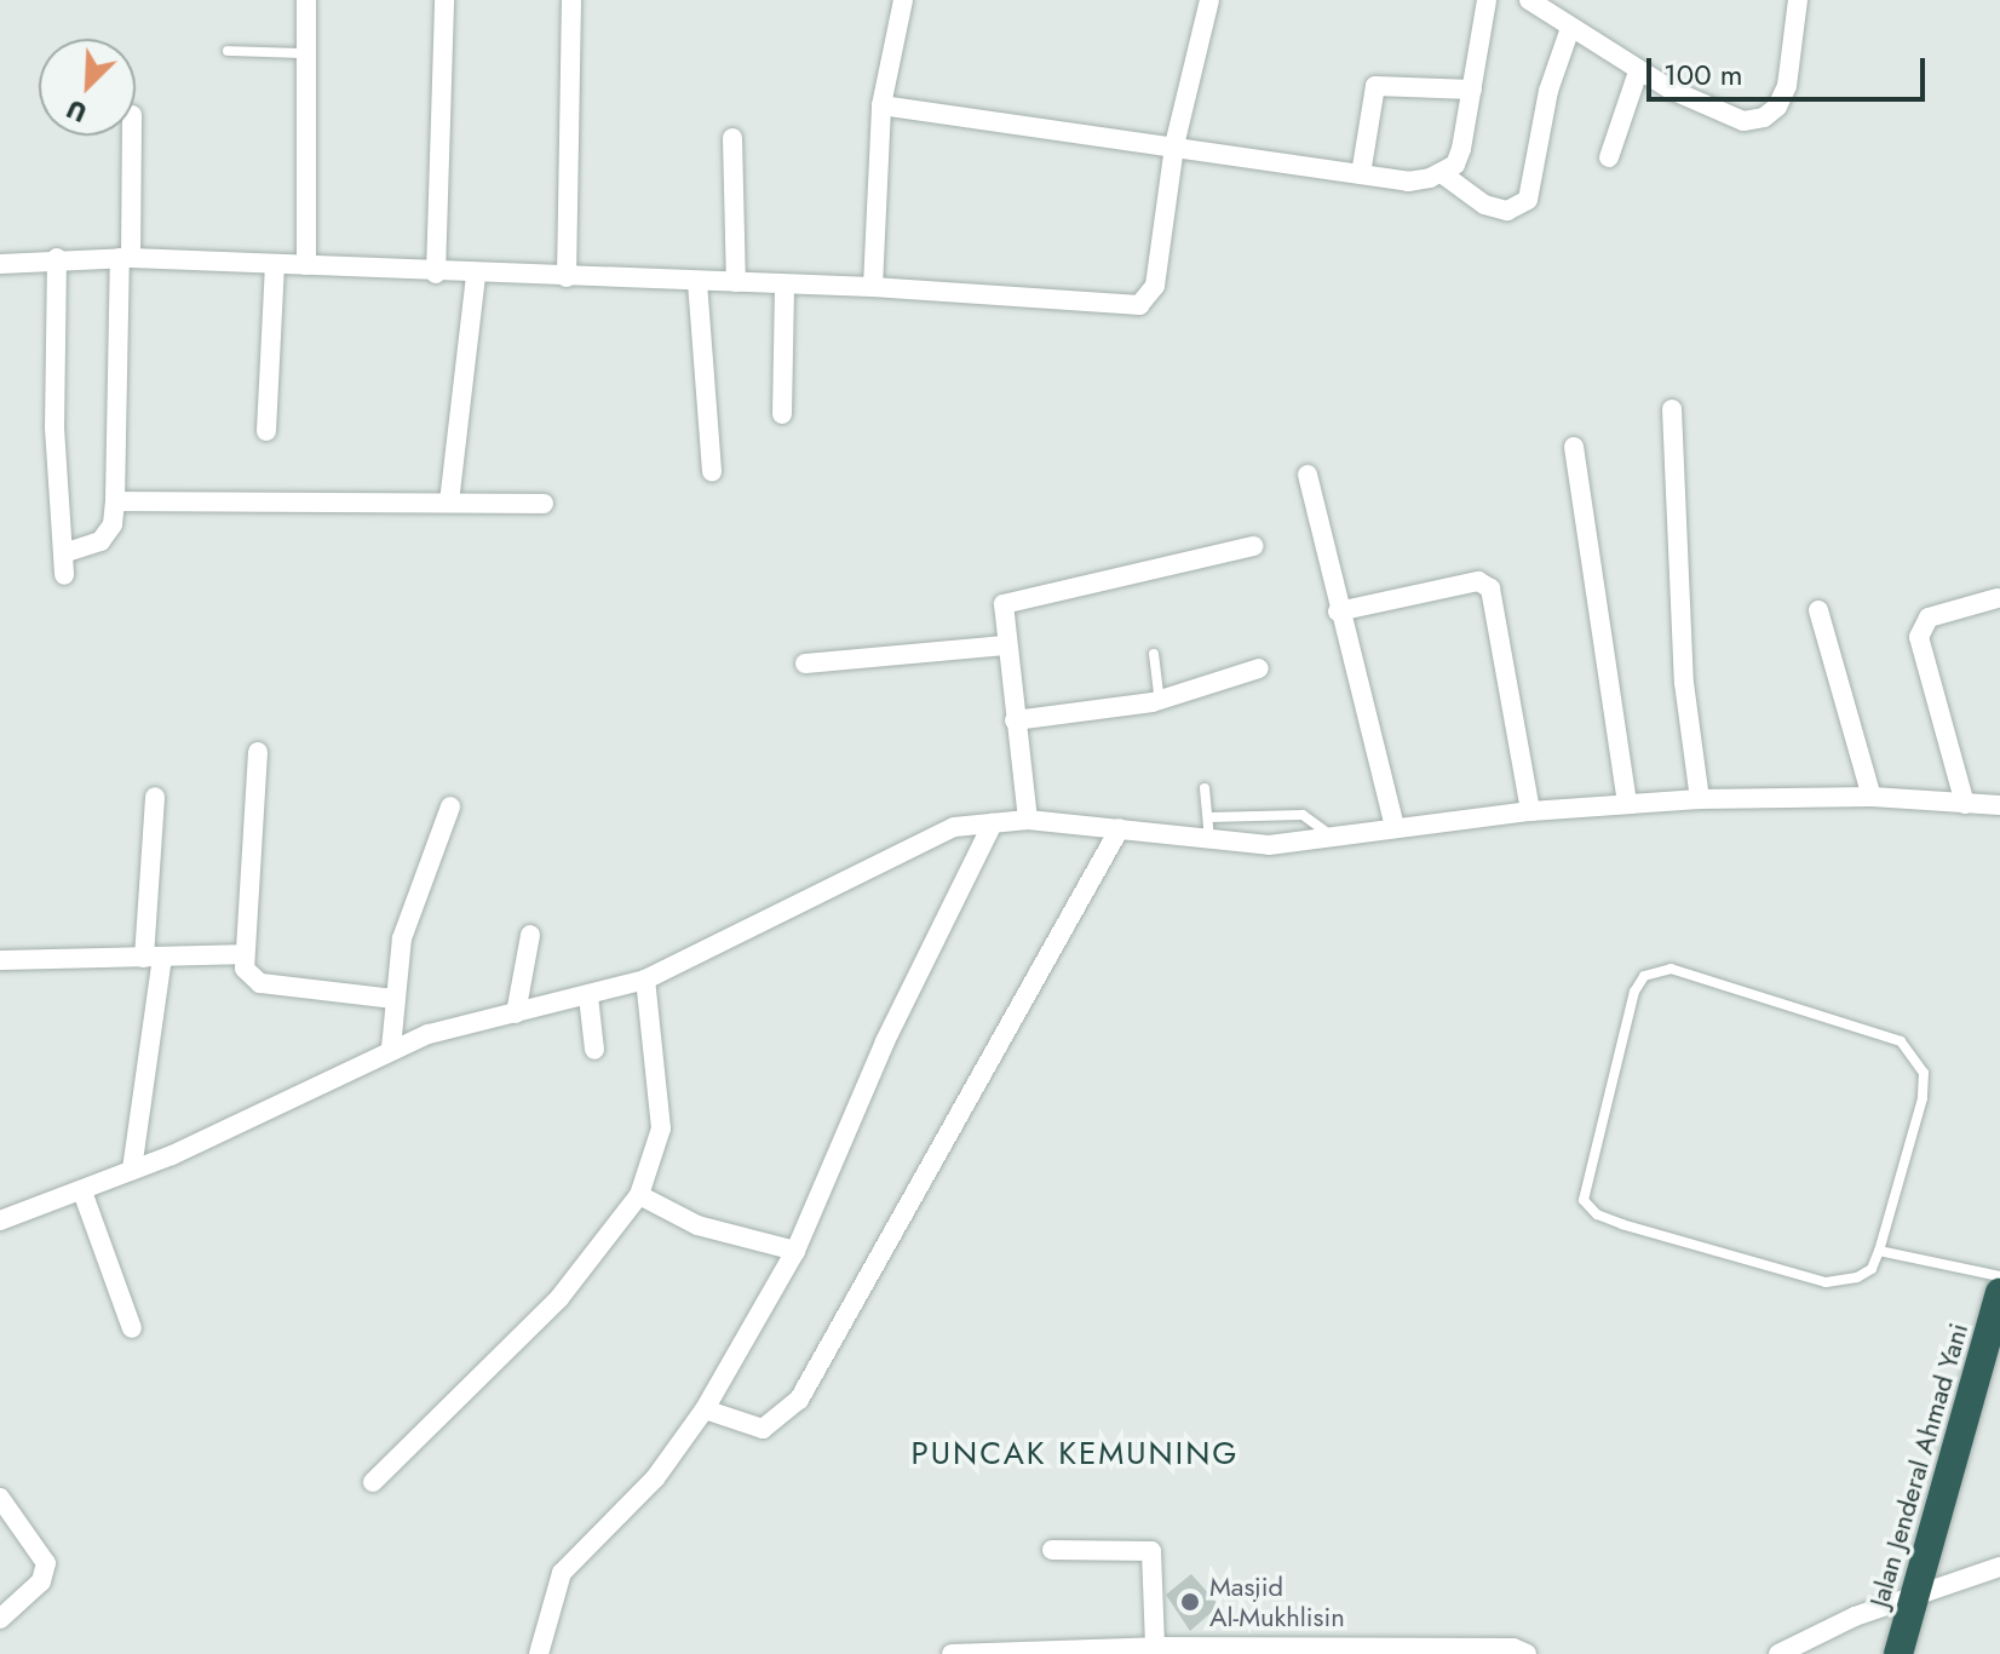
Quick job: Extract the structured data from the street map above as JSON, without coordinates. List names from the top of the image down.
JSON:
{
  "streets": {
    "highway": ["Jalan Jenderal Ahmad Yani"]
  },
  "districts": ["PUNCAK KEMUNING"],
  "places": ["Masjid Al-Mukhlisin"],
  "scale_bar": "100 m",
  "north": "bottom left"
}
